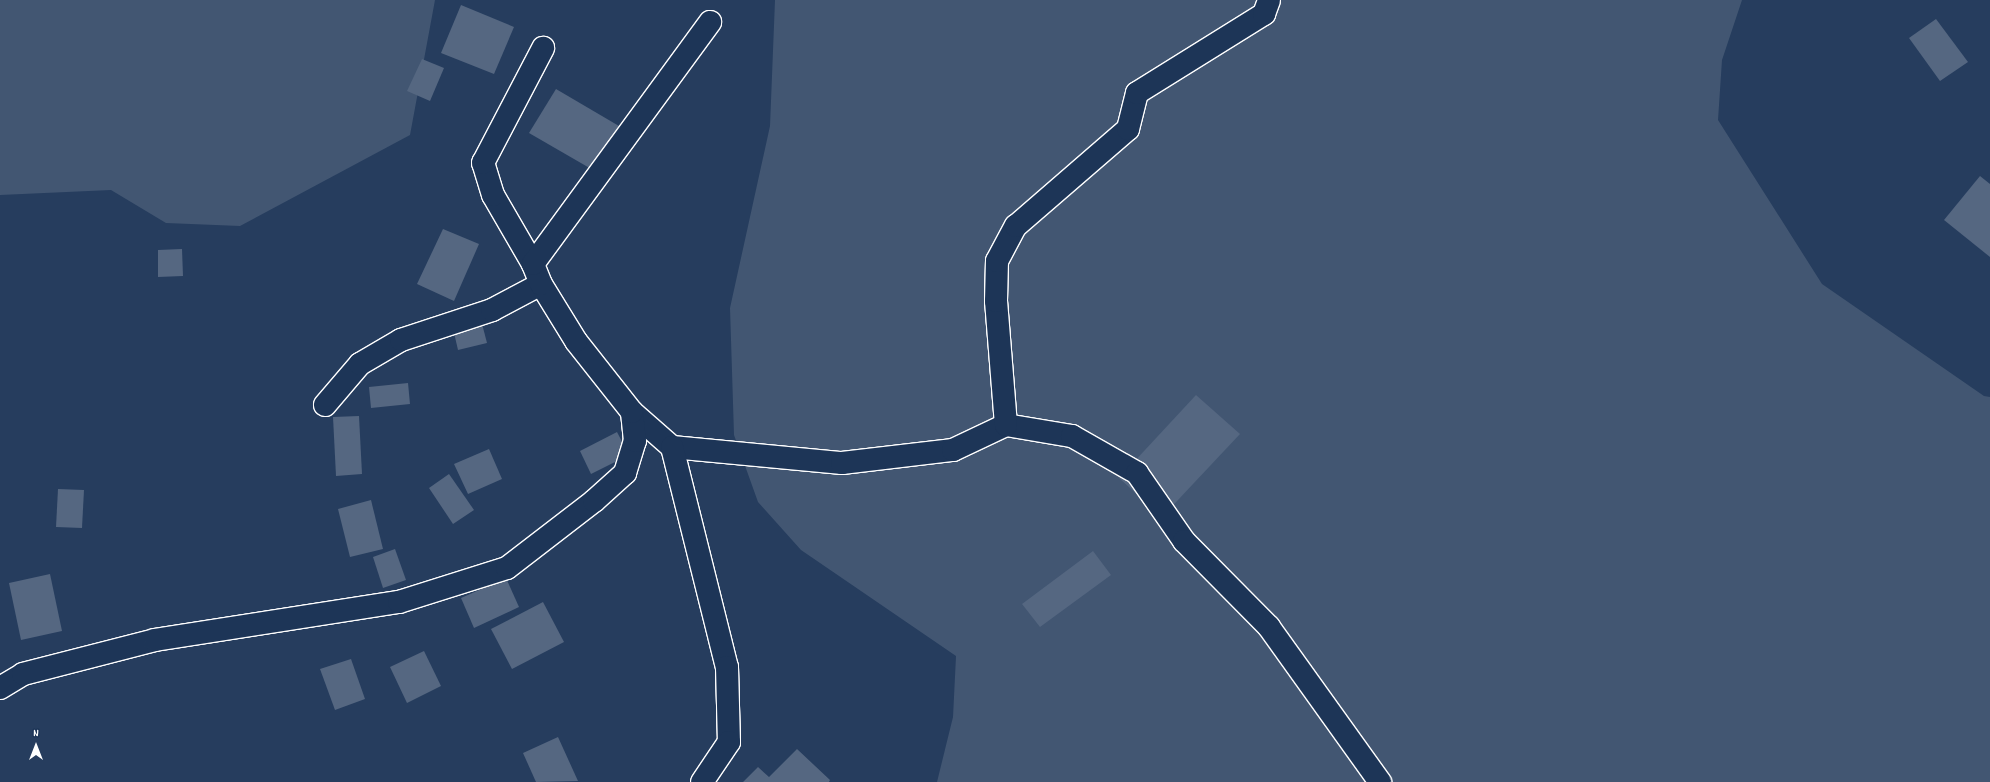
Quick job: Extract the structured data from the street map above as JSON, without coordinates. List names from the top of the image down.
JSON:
{
  "north": "top"
}
